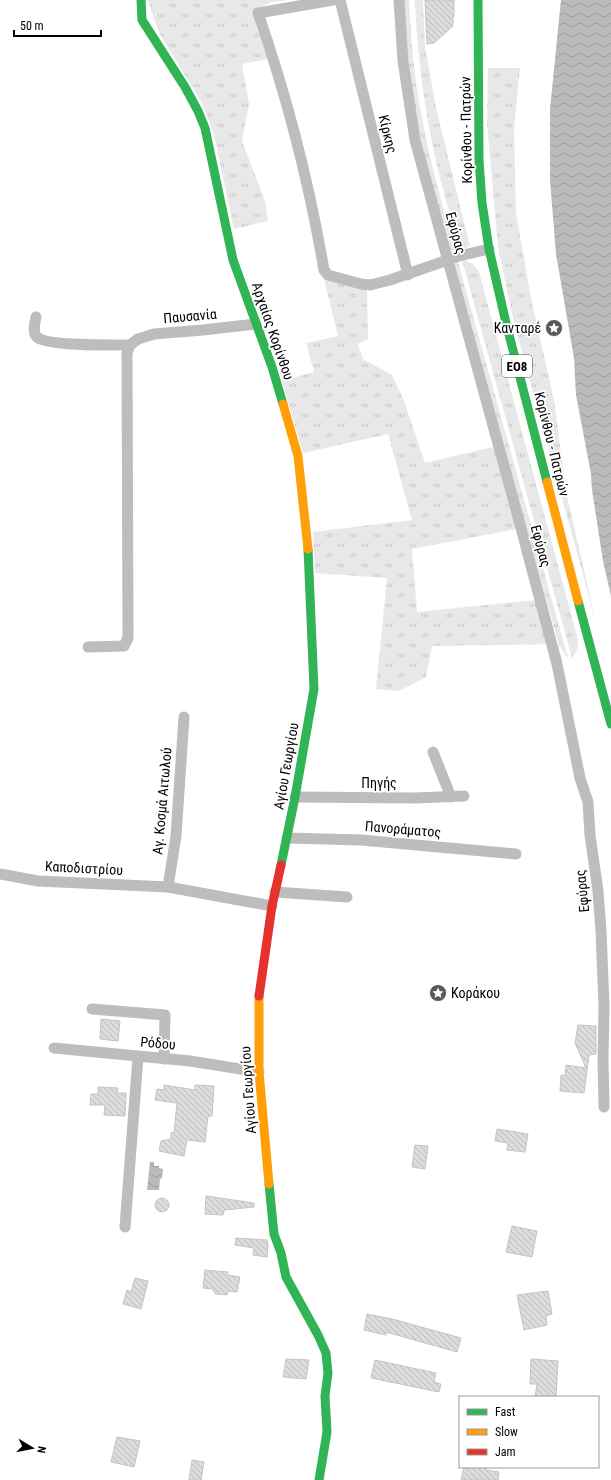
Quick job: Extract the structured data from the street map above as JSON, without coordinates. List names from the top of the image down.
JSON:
{
  "streets": {
    "street": [
      "Κορίνθου - Πατρών",
      "Κίρκης",
      "Εφύρας",
      "Παυσανία",
      "Αρχαίας Κορίνθου",
      "ΕΟ8",
      "Αγίου Γεωργίου",
      "Πηγής",
      "Αγ. Κοσμά Αιτωλού",
      "Πανοράματος",
      "Καποδιστρίου",
      "Ρόδου"
    ]
  },
  "crossings": [
    ["Παυσανία", "Αρχαίας Κορίνθου"],
    ["Αρχαίας Κορίνθου", "Αγίου Γεωργίου"],
    ["Αγίου Γεωργίου", "Πηγής"],
    ["Αγίου Γεωργίου", "Πανοράματος"],
    ["Αγίου Γεωργίου", "Καποδιστρίου"],
    ["Αγίου Γεωργίου", "Ρόδου"],
    ["Αγ. Κοσμά Αιτωλού", "Καποδιστρίου"]
  ],
  "places": {
    "place": ["Κανταρέ", "Κοράκου"]
  },
  "legend": ["Fast", "Slow", "Jam"],
  "scale_bar": "50 m",
  "north": "right"
}
